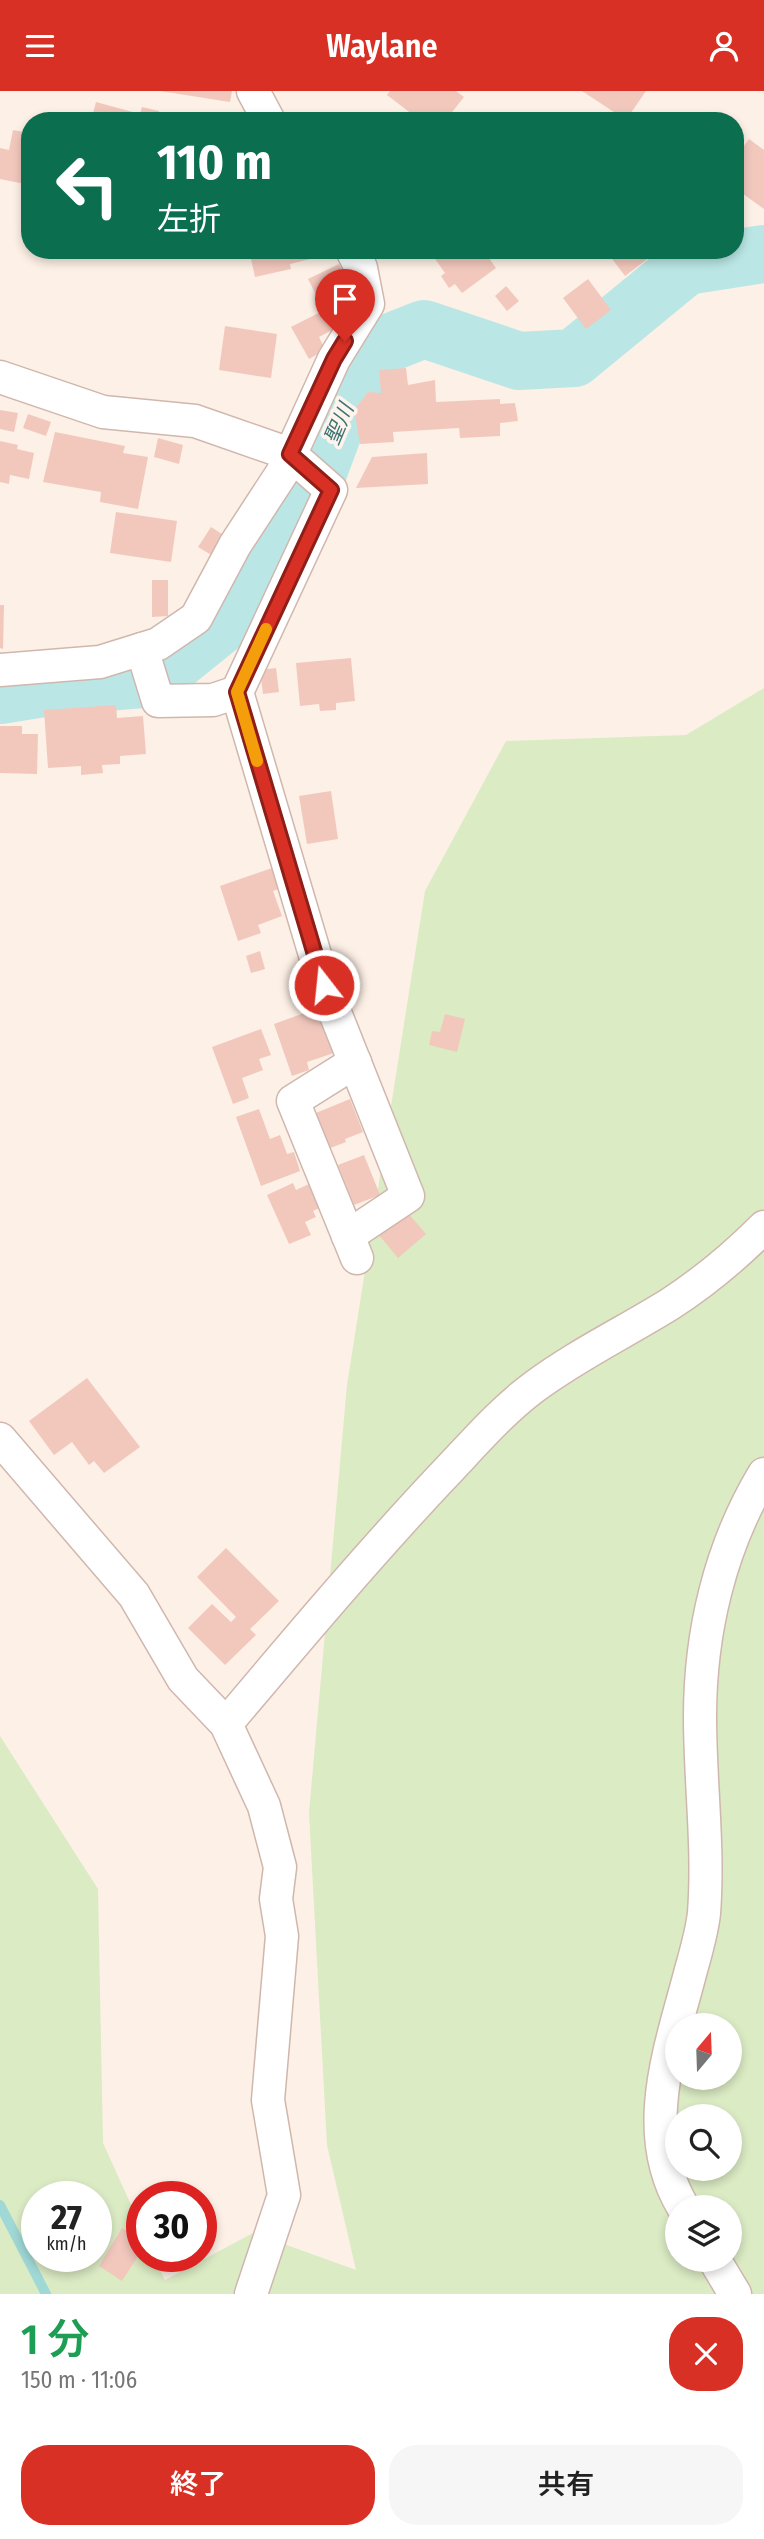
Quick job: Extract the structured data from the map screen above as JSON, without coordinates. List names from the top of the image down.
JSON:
{
  "water": ["聖川"],
  "north": "top",
  "page": {
    "header": "Waylane",
    "turn": ["110 m", "左折"],
    "speed": "27 km/h",
    "limit": "30",
    "heading": ["1 分", "150 m · 11:06"],
    "buttons": ["終了", "共有"]
  }
}
